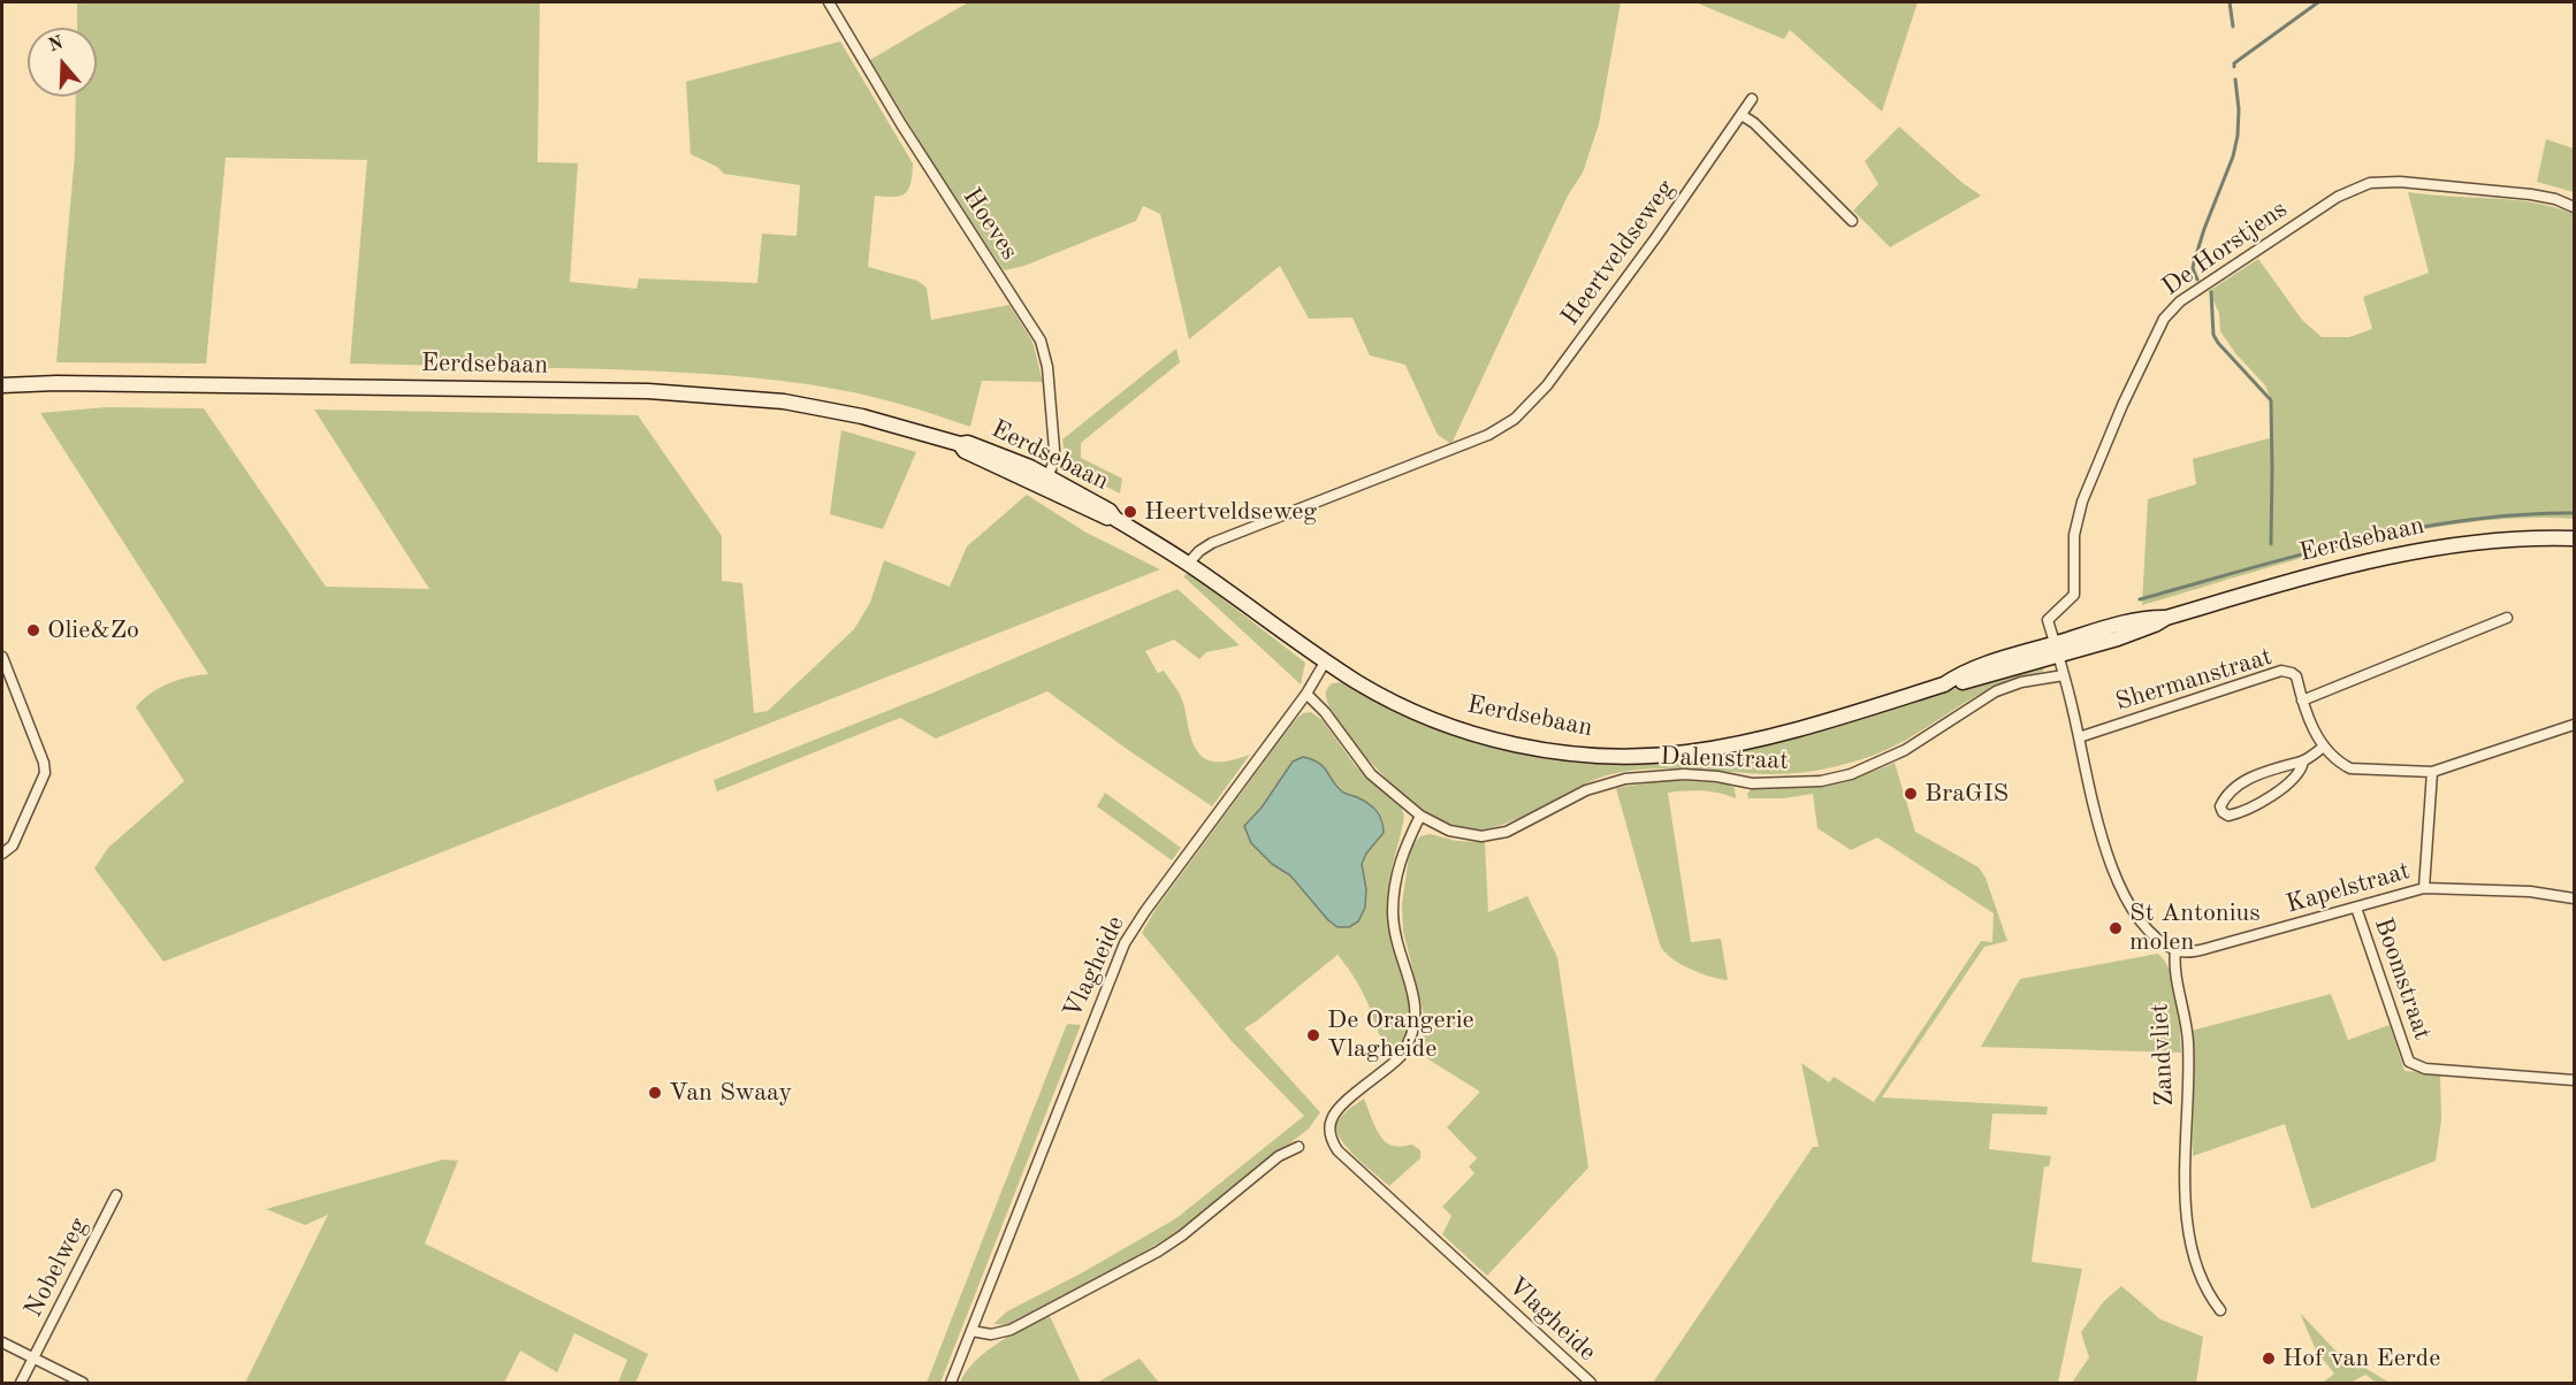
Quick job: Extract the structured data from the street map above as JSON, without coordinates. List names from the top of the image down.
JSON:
{
  "streets": {
    "main road": ["Eerdsebaan"],
    "street": [
      "Hoeves",
      "De Horstjens",
      "Heertveldseweg",
      "Shermanstraat",
      "Dalenstraat",
      "Kapelstraat",
      "Vlagheide",
      "Boomstraat",
      "Zandvliet",
      "Nobelweg"
    ]
  },
  "crossings": [
    ["Hoeves", "Eerdsebaan"],
    ["De Horstjens", "Eerdsebaan"],
    ["Heertveldseweg", "Eerdsebaan"],
    ["Eerdsebaan", "Vlagheide"],
    ["Dalenstraat", "Vlagheide"],
    ["Kapelstraat", "Boomstraat"],
    ["Kapelstraat", "Zandvliet"]
  ],
  "places": [
    "Heertveldseweg",
    "Olie&Zo",
    "BraGIS",
    "St Antonius molen",
    "De Orangerie Vlagheide",
    "Van Swaay",
    "Hof van Eerde"
  ],
  "north": "top"
}
